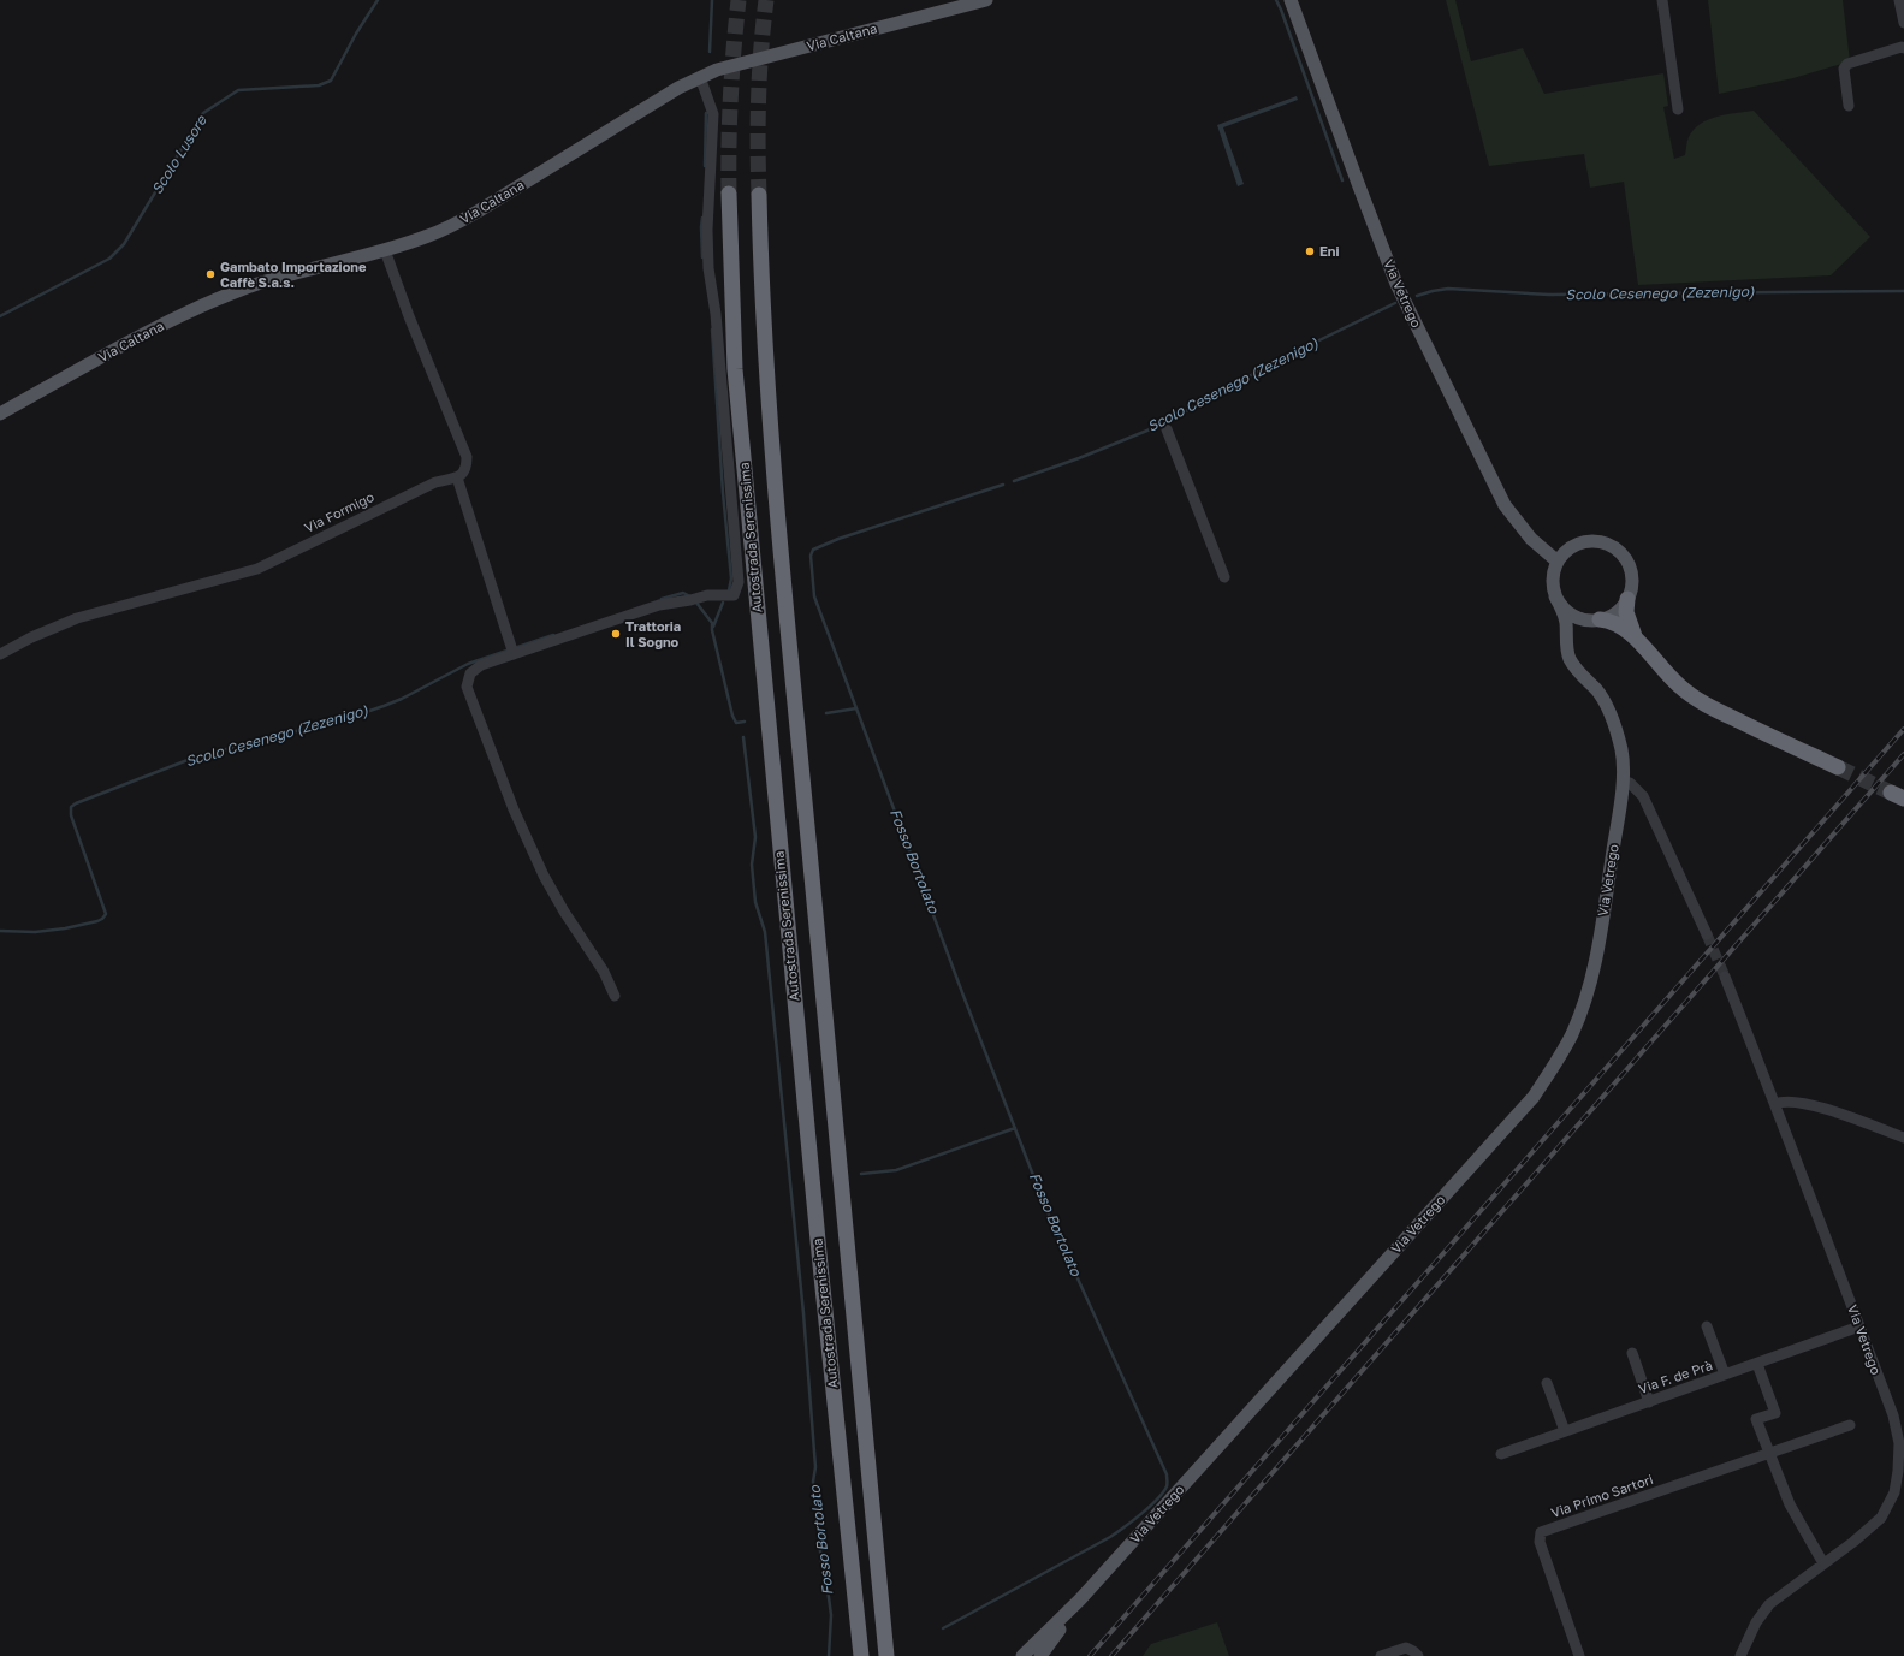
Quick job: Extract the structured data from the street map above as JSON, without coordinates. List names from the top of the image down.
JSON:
{
  "streets": {
    "highway": ["Autostrada Serenissima"],
    "main road": ["Via Caltana", "Via Vetrego"],
    "street": ["Via Formigo", "Via F. de Prà", "Via Primo Sartori"]
  },
  "crossings": [
    ["Via Vetrego", "Via F. de Prà"]
  ],
  "water": ["Scolo Lusore", "Scolo Cesenego (Zezenigo)", "Fosso Bortolato"],
  "places": ["Eni", "Gambato Importazione Caffè S.a.s.", "Trattoria Il Sogno"]
}
